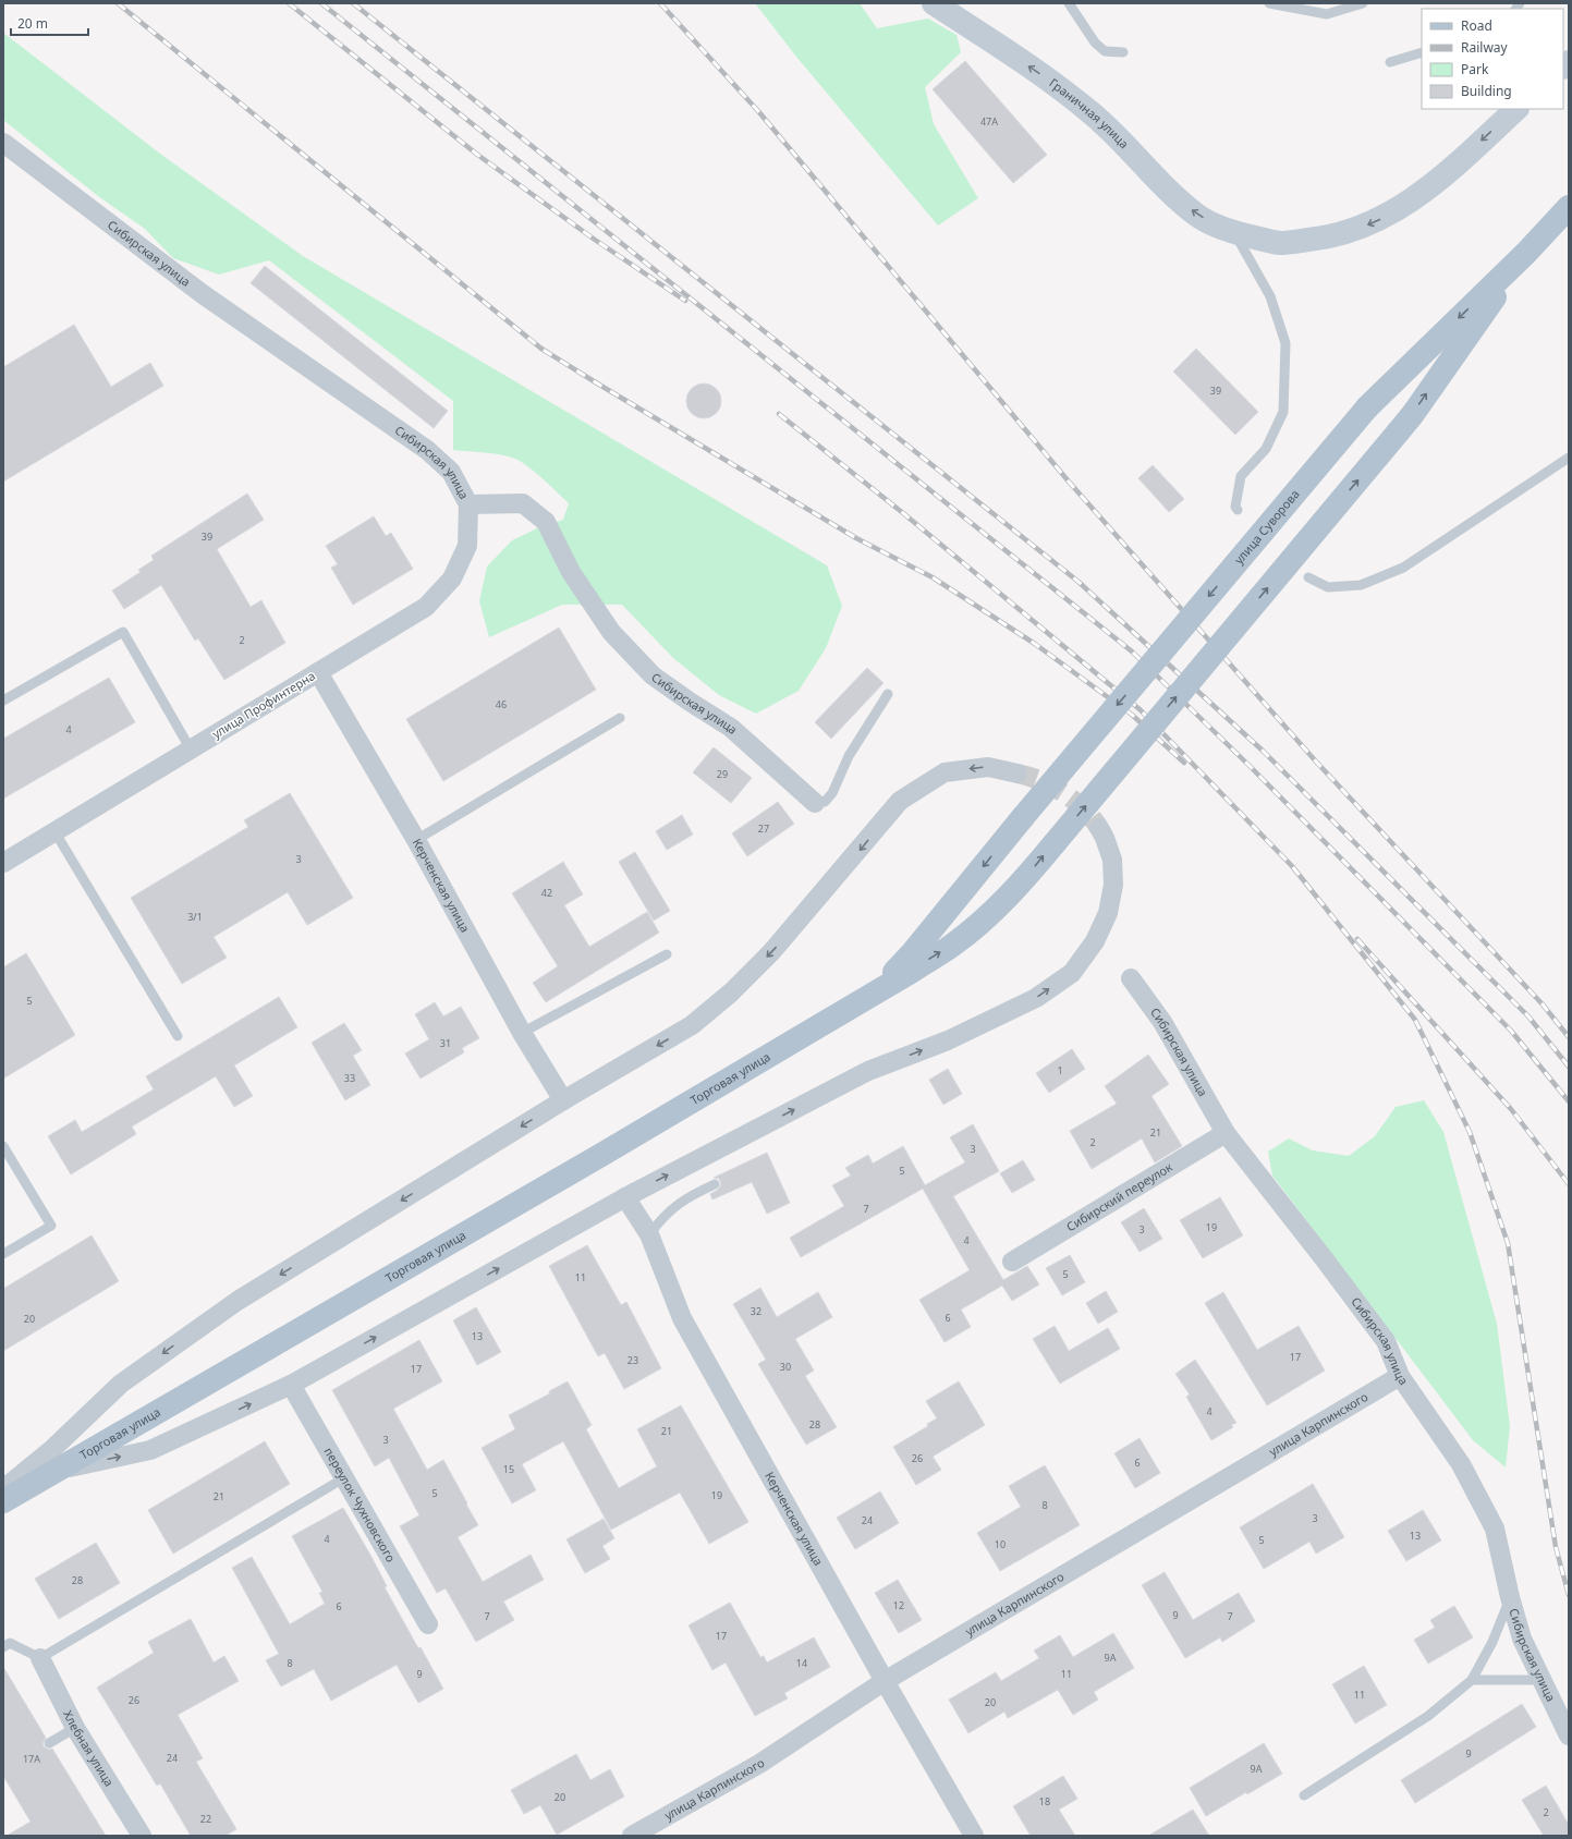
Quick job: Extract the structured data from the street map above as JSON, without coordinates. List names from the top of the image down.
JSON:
{
  "streets": {
    "main road": ["улица Суворова", "Торговая улица"],
    "street": [
      "Граничная улица",
      "Сибирская улица",
      "улица Профинтерна",
      "Керченская улица",
      "Сибирский переулок",
      "улица Карпинского",
      "переулок Чухновского",
      "Хлебная улица"
    ]
  },
  "crossings": [
    ["Сибирская улица", "улица Профинтерна"],
    ["Сибирская улица", "Сибирский переулок"],
    ["Сибирская улица", "улица Карпинского"],
    ["улица Суворова", "Торговая улица"],
    ["улица Профинтерна", "Керченская улица"],
    ["Керченская улица", "улица Карпинского"]
  ],
  "one_way": ["Граничная улица"],
  "house_numbers": [
    "47А",
    "39",
    "39",
    "2",
    "46",
    "4",
    "29",
    "27",
    "3",
    "42",
    "3/1",
    "5",
    "31",
    "1",
    "33",
    "21",
    "2",
    "3",
    "5",
    "7",
    "19",
    "3",
    "4",
    "5",
    "11",
    "32",
    "6",
    "20",
    "13",
    "17",
    "23",
    "30",
    "17",
    "4",
    "28",
    "21",
    "3",
    "26",
    "6",
    "15",
    "5",
    "19",
    "21",
    "8",
    "3",
    "24",
    "13",
    "4",
    "5",
    "10",
    "28",
    "12",
    "6",
    "9",
    "7",
    "7",
    "17",
    "9А",
    "8",
    "14",
    "9",
    "11",
    "11",
    "26",
    "20",
    "9",
    "24",
    "17А",
    "9А",
    "20",
    "18",
    "2",
    "22"
  ],
  "legend": [
    "Road",
    "Railway",
    "Park",
    "Building"
  ],
  "scale_bar": "20 m"
}
